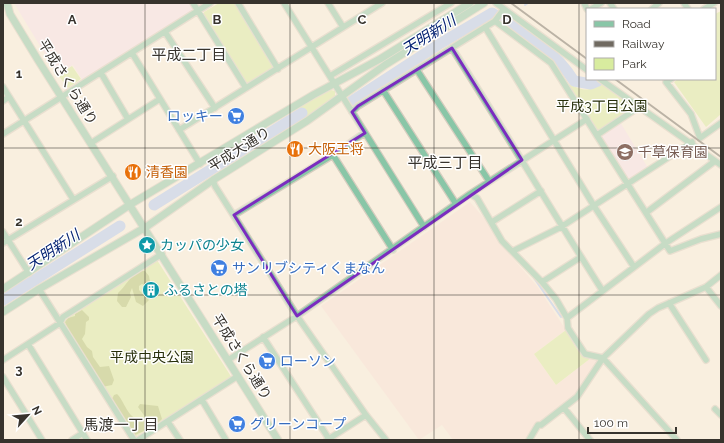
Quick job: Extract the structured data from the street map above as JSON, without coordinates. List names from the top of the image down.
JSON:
{
  "streets": {
    "street": ["平成さくら通り", "平成大通り"]
  },
  "crossings": [
    ["平成さくら通り", "平成大通り"]
  ],
  "districts": ["平成二丁目", "平成三丁目", "馬渡一丁目"],
  "water": ["天明新川"],
  "parks": ["平成3丁目公園", "平成中央公園"],
  "places": {
    "supermarket": [
      "ロッキー",
      "サンリブシティくまなん",
      "ローソン",
      "グリーンコープ"
    ],
    "restaurant": ["大阪王将", "清香園"],
    "school or university": ["千草保育園"],
    "place": ["カッパの少女"],
    "building": ["ふるさとの塔"]
  },
  "legend": ["Road", "Railway", "Park"],
  "scale_bar": "100 m",
  "north": "top right",
  "grid": {
    "columns": [
      "A",
      "B",
      "C",
      "D"
    ],
    "rows": ["1", "2", "3"]
  }
}
